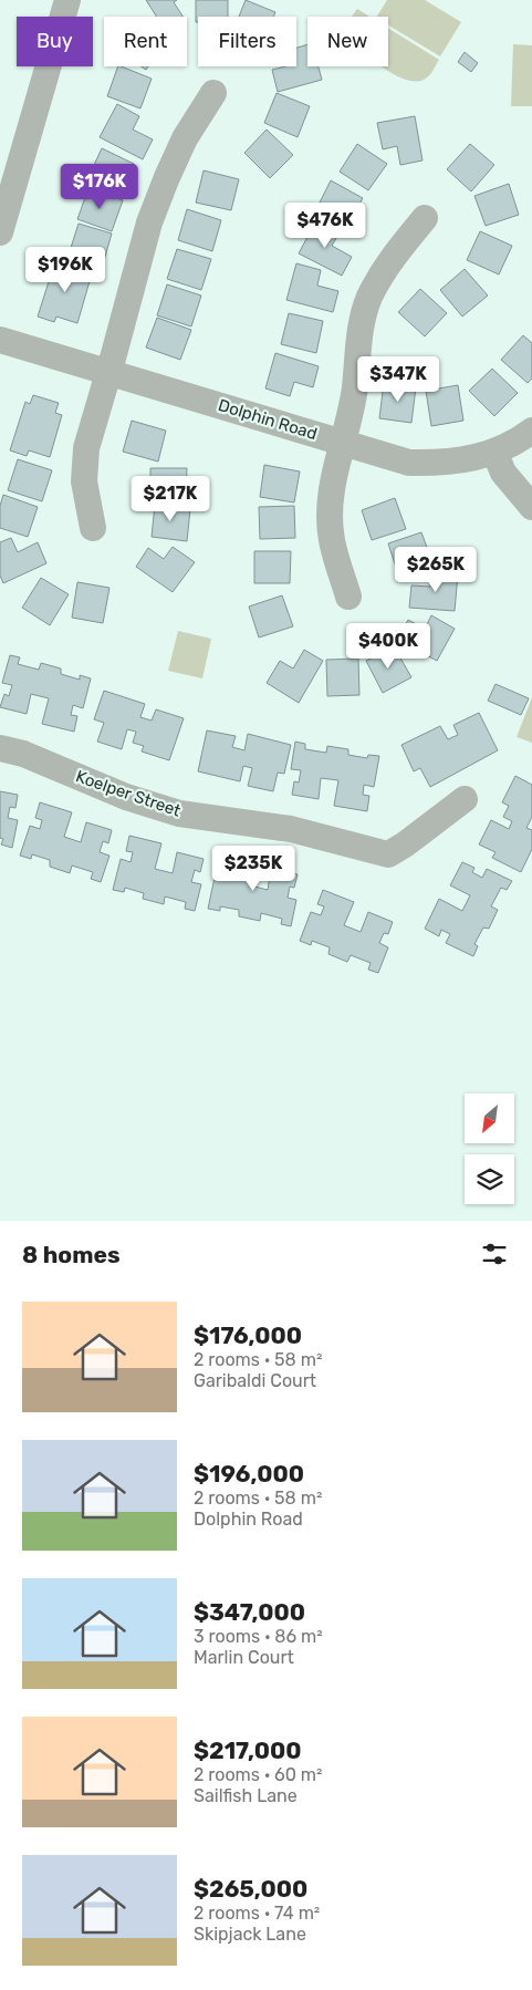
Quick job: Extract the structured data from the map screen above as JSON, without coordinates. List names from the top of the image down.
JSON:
{
  "streets": {
    "street": ["Dolphin Road", "Koelper Street"]
  },
  "north": "bottom left",
  "page": {
    "chip": [
      "Buy",
      "Rent",
      "Filters",
      "New"
    ],
    "price": [
      "$176K",
      "$476K",
      "$196K",
      "$347K",
      "$217K",
      "$265K",
      "$400K",
      "$235K"
    ],
    "heading": "8 homes",
    "list": [
      {
        "name": "$176,000",
        "note": "2 rooms · 58 m² · Garibaldi Court"
      },
      {
        "name": "$196,000",
        "note": "2 rooms · 58 m² · Dolphin Road"
      },
      {
        "name": "$347,000",
        "note": "3 rooms · 86 m² · Marlin Court"
      },
      {
        "name": "$217,000",
        "note": "2 rooms · 60 m² · Sailfish Lane"
      },
      {
        "name": "$265,000",
        "note": "2 rooms · 74 m² · Skipjack Lane"
      }
    ]
  }
}
